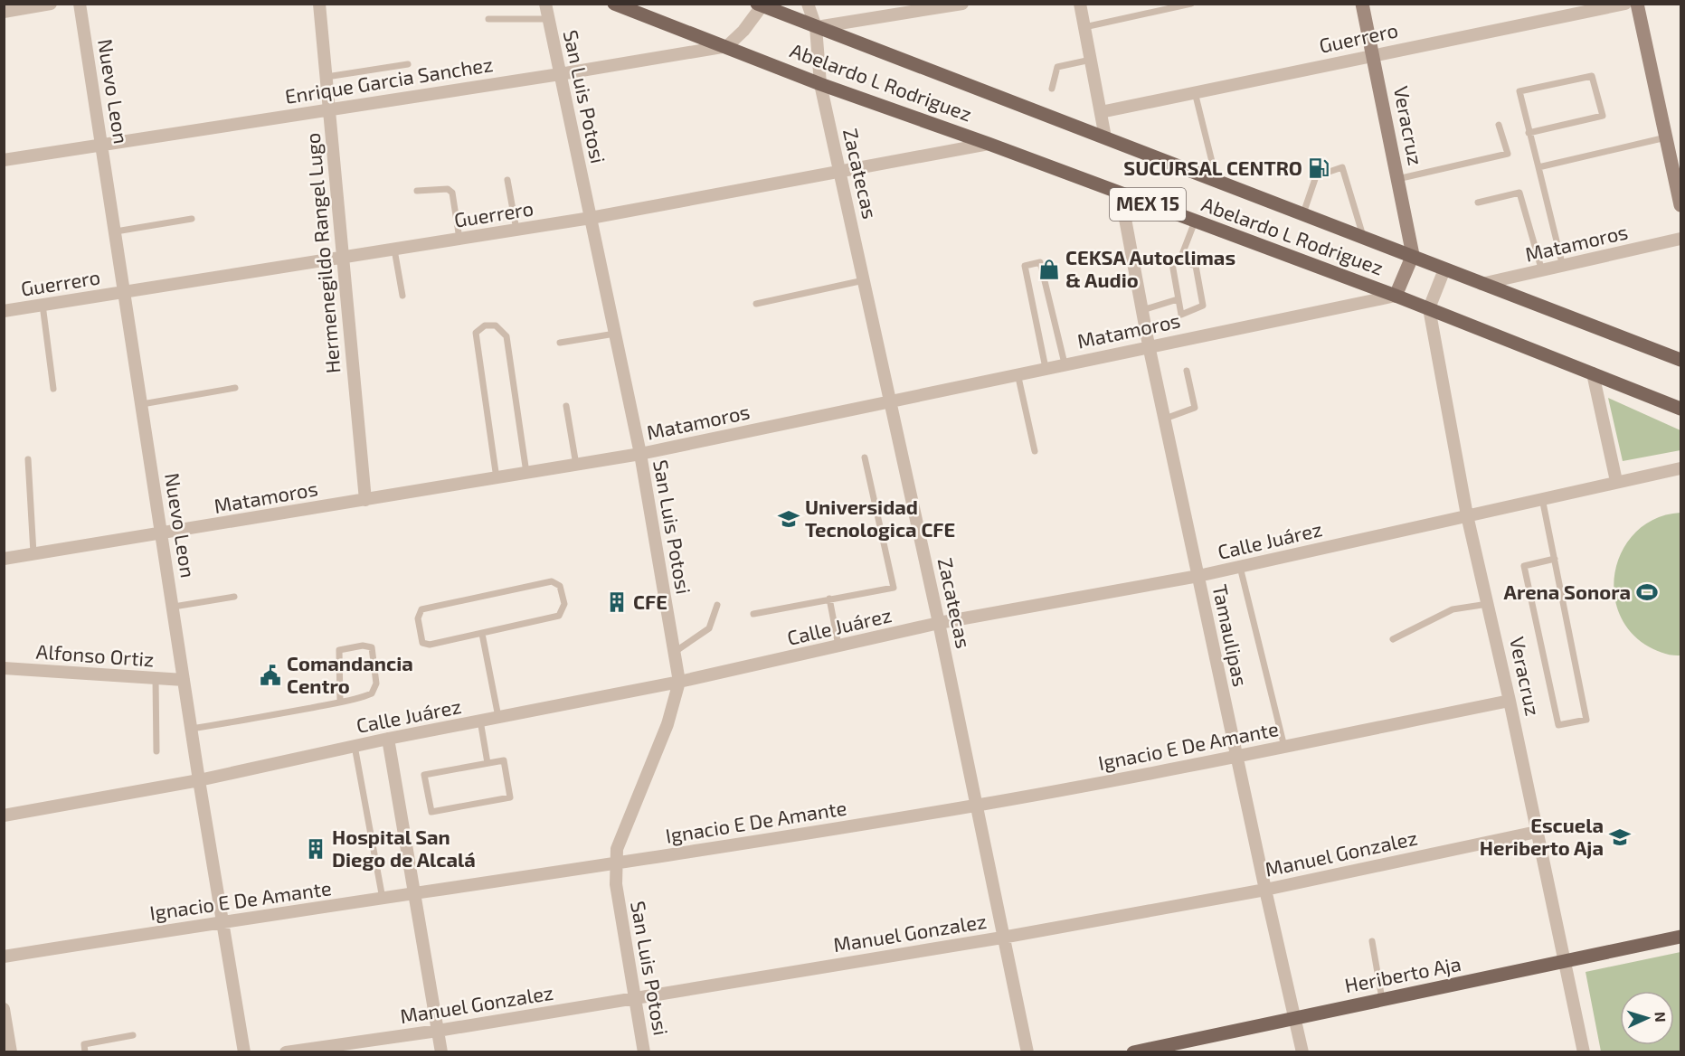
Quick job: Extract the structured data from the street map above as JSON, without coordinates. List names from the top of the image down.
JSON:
{
  "streets": {
    "main road": ["Abelardo L Rodriguez", "MEX 15", "Heriberto Aja"],
    "street": [
      "Guerrero",
      "Enrique Garcia Sanchez",
      "Nuevo Leon",
      "San Luis Potosi",
      "Veracruz",
      "Zacatecas",
      "Matamoros",
      "Hermenegildo Rangel Lugo",
      "Calle Juárez",
      "Tamaulipas",
      "Alfonso Ortiz",
      "Ignacio E De Amante",
      "Manuel Gonzalez"
    ]
  },
  "crossings": [
    ["Guerrero", "Abelardo L Rodriguez"],
    ["Guerrero", "Nuevo Leon"],
    ["Guerrero", "San Luis Potosi"],
    ["Guerrero", "Veracruz"],
    ["Guerrero", "Zacatecas"],
    ["Guerrero", "Hermenegildo Rangel Lugo"],
    ["Enrique Garcia Sanchez", "Abelardo L Rodriguez"],
    ["Enrique Garcia Sanchez", "Nuevo Leon"],
    ["Enrique Garcia Sanchez", "San Luis Potosi"],
    ["Enrique Garcia Sanchez", "Hermenegildo Rangel Lugo"],
    ["Abelardo L Rodriguez", "Veracruz"],
    ["Abelardo L Rodriguez", "Zacatecas"],
    ["Abelardo L Rodriguez", "Matamoros"],
    ["Abelardo L Rodriguez", "Tamaulipas"],
    ["Nuevo Leon", "Matamoros"],
    ["Nuevo Leon", "Calle Juárez"],
    ["Nuevo Leon", "Alfonso Ortiz"],
    ["Nuevo Leon", "Ignacio E De Amante"],
    ["San Luis Potosi", "Matamoros"],
    ["San Luis Potosi", "Calle Juárez"],
    ["San Luis Potosi", "Ignacio E De Amante"],
    ["San Luis Potosi", "Manuel Gonzalez"],
    ["Veracruz", "Calle Juárez"],
    ["Veracruz", "Ignacio E De Amante"],
    ["Veracruz", "Manuel Gonzalez"],
    ["Veracruz", "Heriberto Aja"],
    ["Zacatecas", "Matamoros"],
    ["Zacatecas", "Calle Juárez"],
    ["Zacatecas", "Ignacio E De Amante"],
    ["Zacatecas", "Manuel Gonzalez"],
    ["Matamoros", "Hermenegildo Rangel Lugo"],
    ["Matamoros", "Tamaulipas"],
    ["Calle Juárez", "Tamaulipas"],
    ["Tamaulipas", "Ignacio E De Amante"],
    ["Tamaulipas", "Manuel Gonzalez"],
    ["Tamaulipas", "Heriberto Aja"]
  ],
  "places": {
    "fuel station": ["SUCURSAL CENTRO"],
    "shop": ["CEKSA Autoclimas & Audio"],
    "school or university": ["Universidad Tecnologica CFE", "Escuela Heriberto Aja"],
    "sports": ["Arena Sonora"],
    "building": ["CFE", "Hospital San Diego de Alcalá"],
    "public building": ["Comandancia Centro"]
  },
  "north": "right"
}
